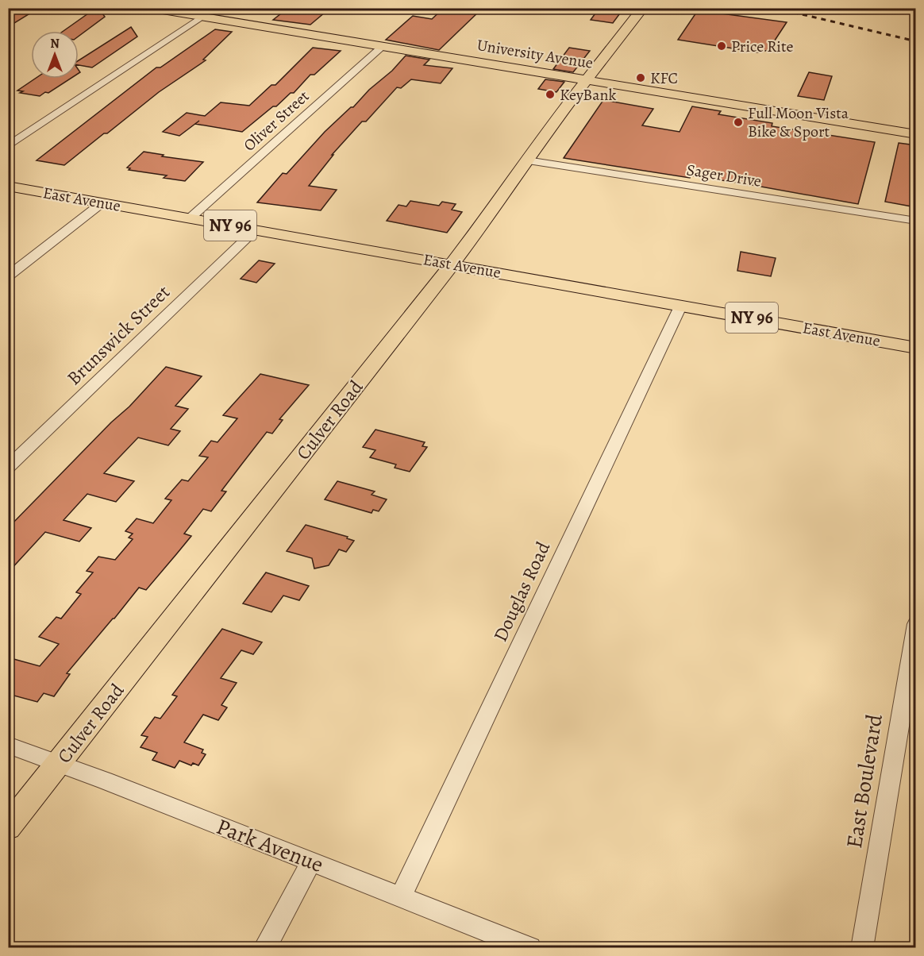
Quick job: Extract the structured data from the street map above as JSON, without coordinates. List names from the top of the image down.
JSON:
{
  "streets": {
    "main road": [
      "University Avenue",
      "East Avenue",
      "NY 96",
      "Culver Road"
    ],
    "street": [
      "Oliver Street",
      "Sager Drive",
      "Brunswick Street",
      "Douglas Road",
      "East Boulevard",
      "Park Avenue"
    ]
  },
  "crossings": [
    ["University Avenue", "Oliver Street"],
    ["University Avenue", "Culver Road"],
    ["Oliver Street", "East Avenue"],
    ["Sager Drive", "Culver Road"],
    ["East Avenue", "Brunswick Street"],
    ["East Avenue", "Culver Road"],
    ["East Avenue", "Douglas Road"],
    ["Culver Road", "Park Avenue"],
    ["Douglas Road", "Park Avenue"]
  ],
  "places": [
    "Price Rite",
    "KFC",
    "KeyBank",
    "Full Moon Vista Bike & Sport"
  ],
  "north": "top"
}
